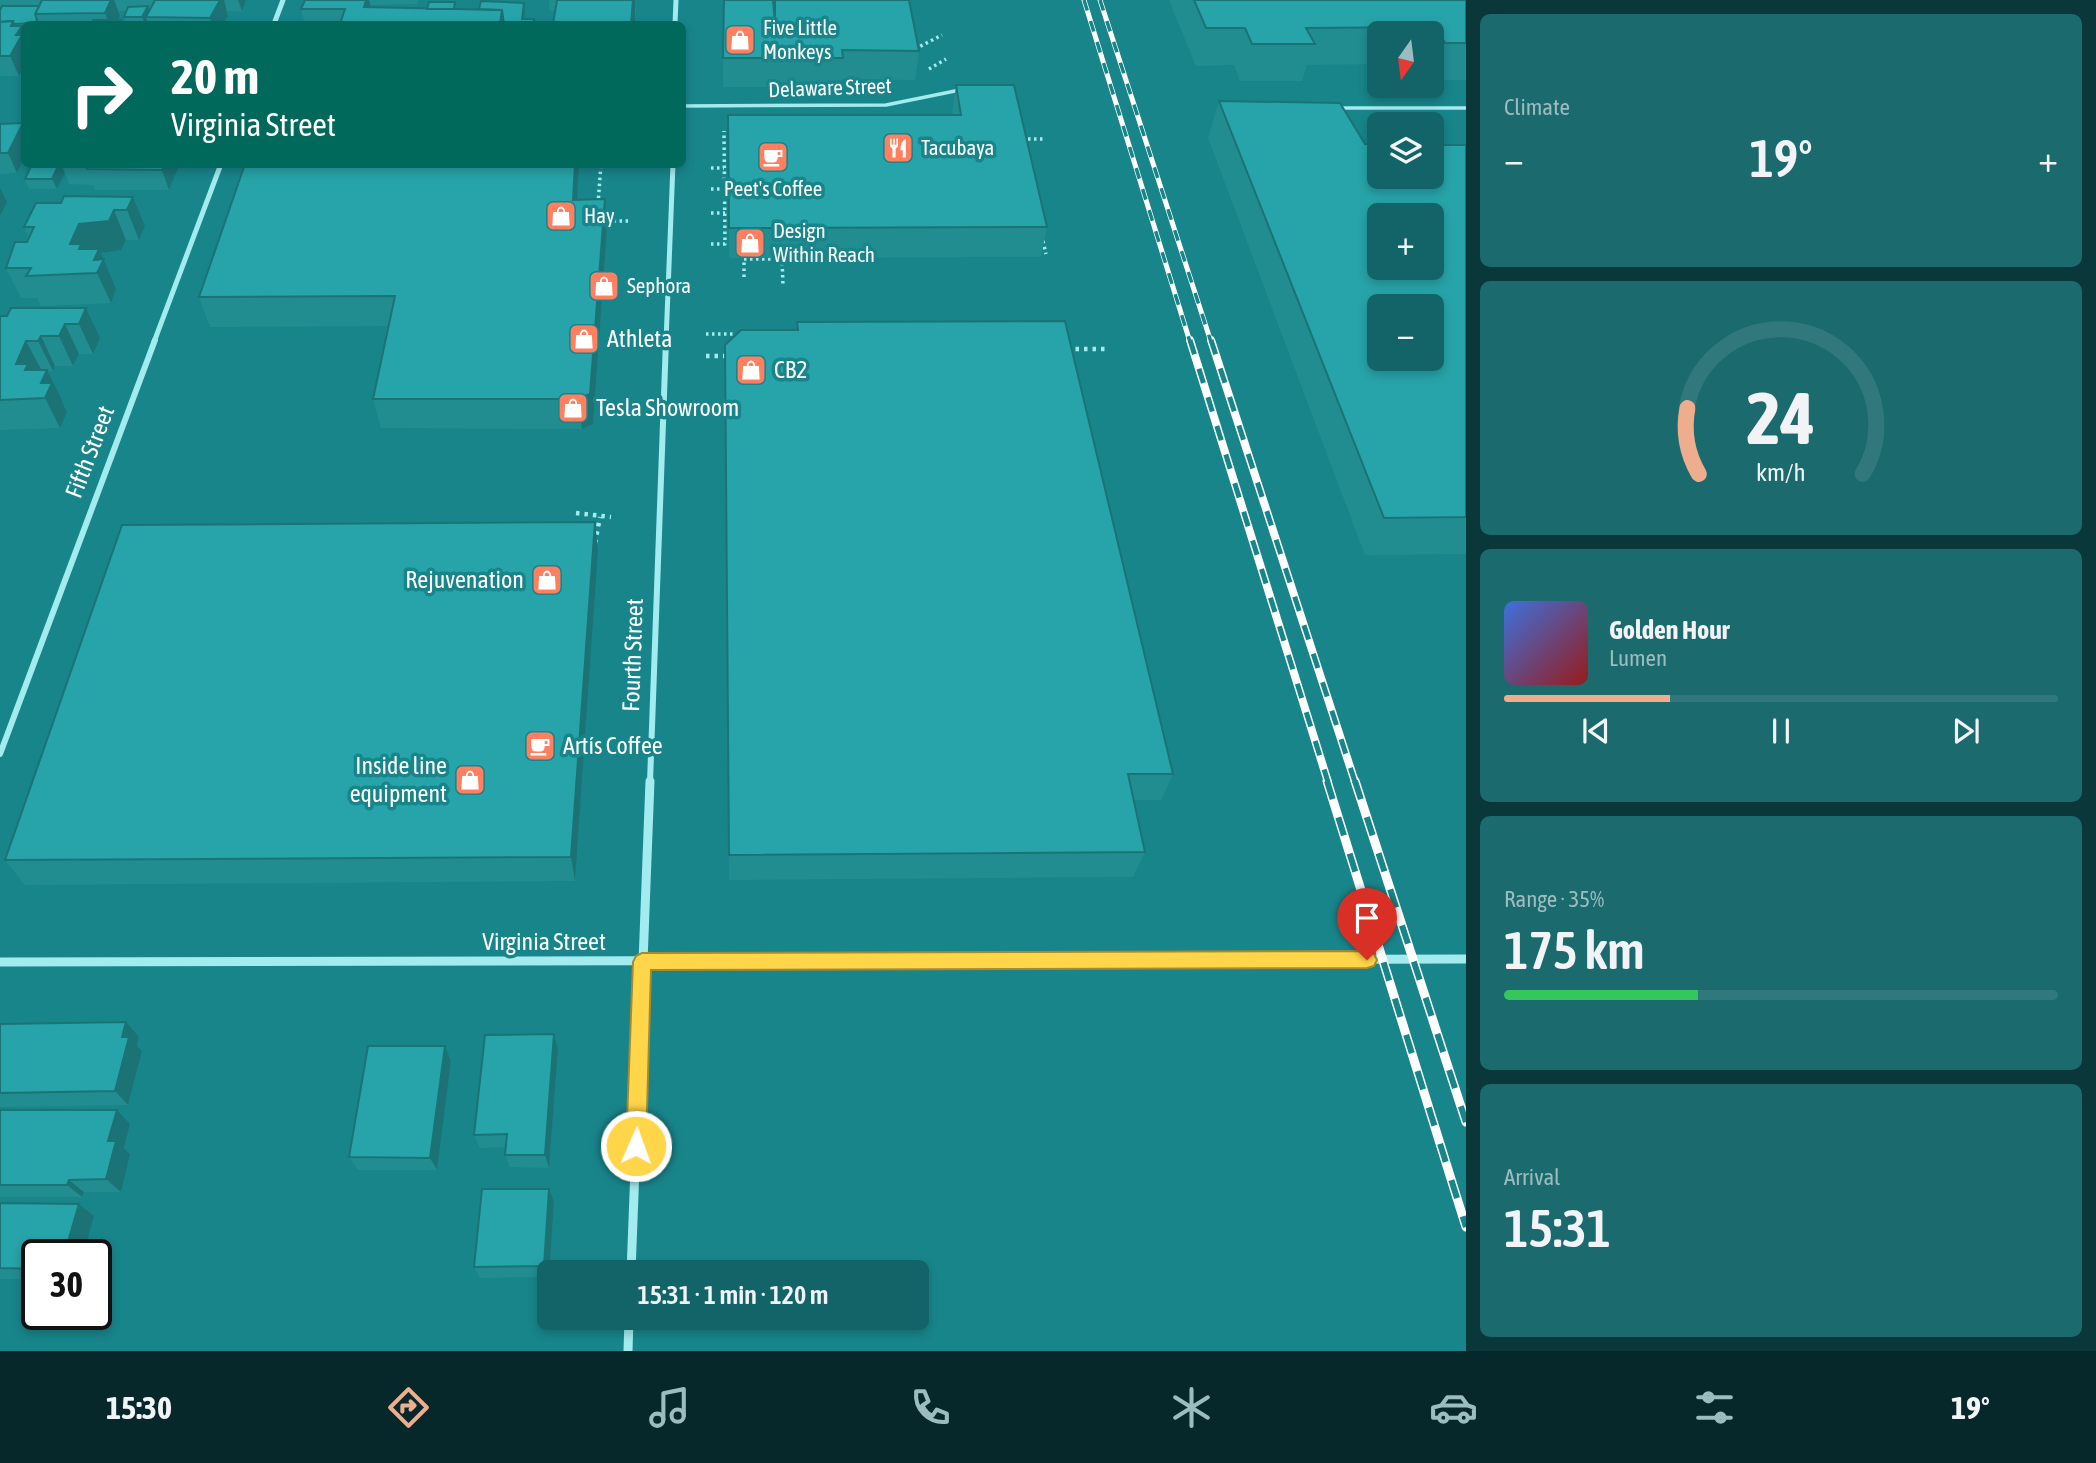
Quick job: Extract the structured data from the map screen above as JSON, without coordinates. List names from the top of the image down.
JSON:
{
  "streets": {
    "street": ["Fifth Street", "Fourth Street", "Virginia Street"],
    "lane": ["Delaware Street"]
  },
  "crossings": [
    ["Fourth Street", "Virginia Street"]
  ],
  "places": {
    "shop": [
      "Five Little Monkeys",
      "Hay",
      "Design Within Reach",
      "Sephora",
      "Athleta",
      "CB2",
      "Tesla Showroom",
      "Rejuvenation",
      "Inside line equipment"
    ],
    "restaurant": ["Tacubaya"],
    "cafe": ["Peet's Coffee", "Artís Coffee"]
  },
  "north": "bottom",
  "page": {
    "tile": [
      "Climate",
      ["Range · 35%", "175 km"],
      ["Arrival", "15:31"]
    ],
    "map_buttons": ["+", "−"],
    "turn": ["20 m", "Virginia Street"],
    "heat": ["−", "19°", "+"],
    "song": ["Golden Hour", "Lumen"],
    "limit": "30",
    "trip": "15:31 · 1 min · 120 m",
    "tabs": ["15:30", "19°"],
    "gauge": ["24", "km/h"]
  }
}
